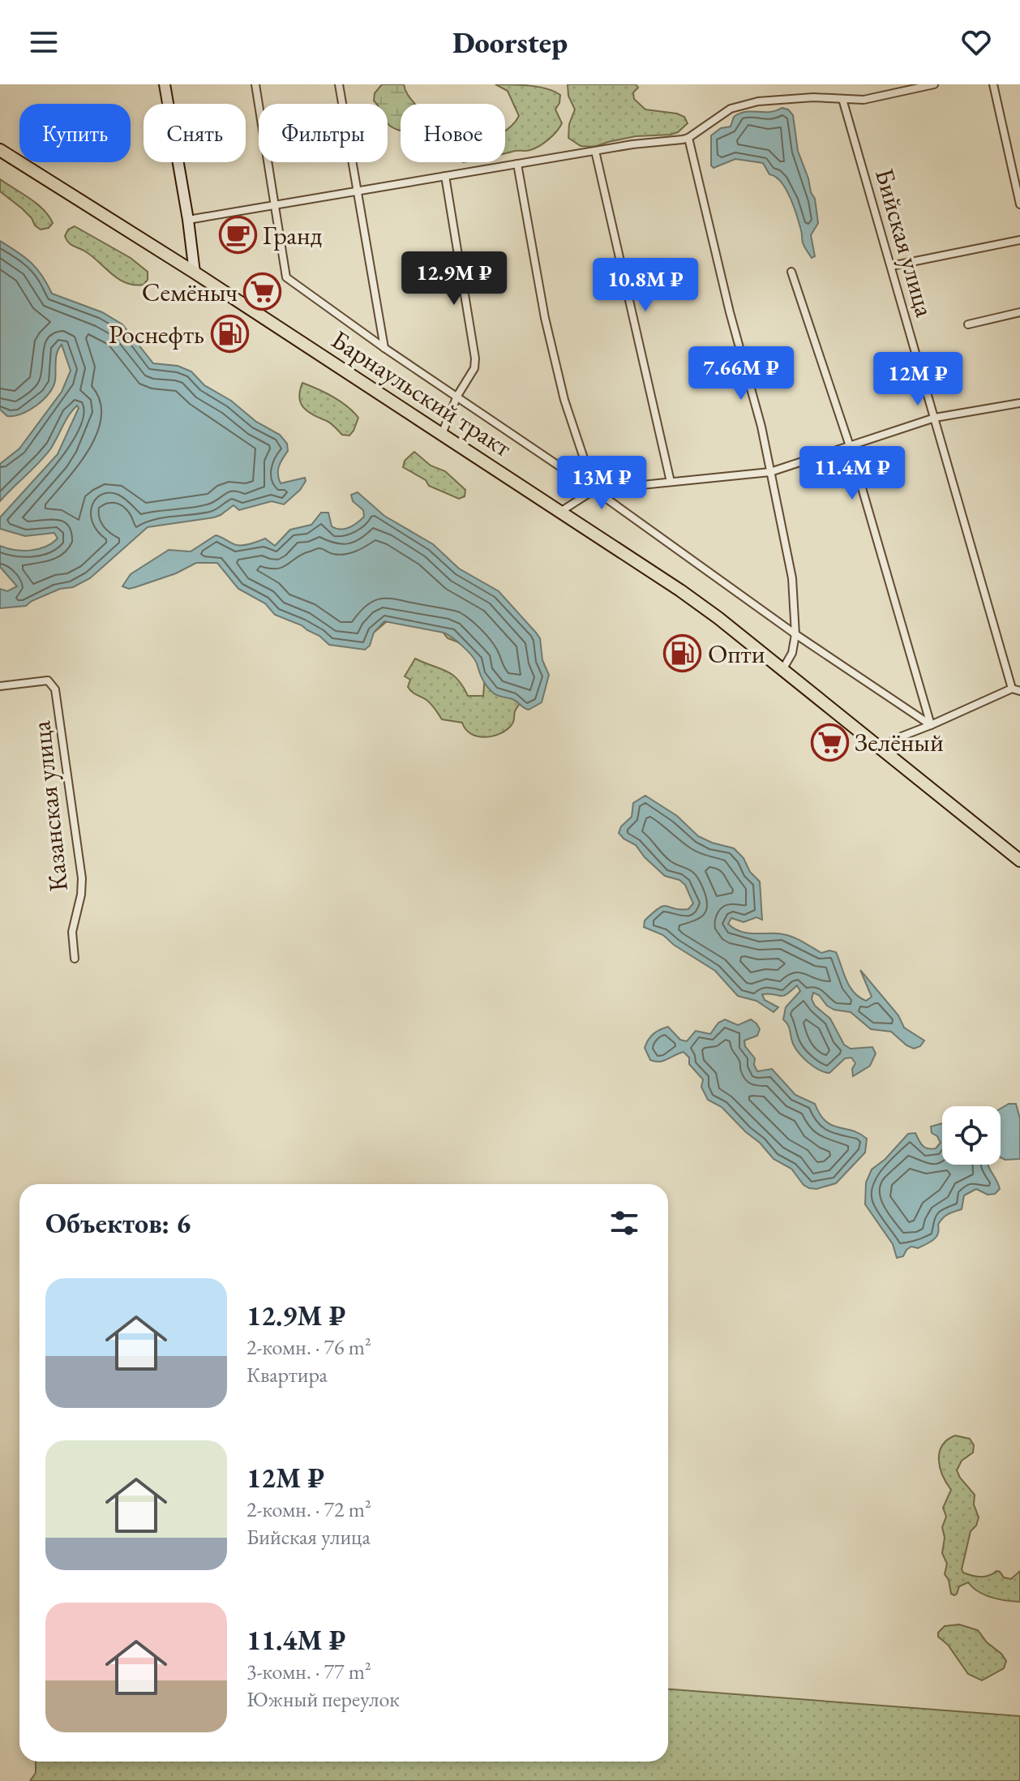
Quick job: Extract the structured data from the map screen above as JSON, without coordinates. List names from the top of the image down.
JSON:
{
  "streets": {
    "main road": ["Барнаульский тракт"],
    "street": ["Бийская улица", "Казанская улица"]
  },
  "places": {
    "cafe": ["Гранд"],
    "supermarket": ["Семёныч", "Зелёный"],
    "fuel station": ["Роснефть", "Опти"]
  },
  "page": {
    "header": "Doorstep",
    "chip": [
      "Купить",
      "Снять",
      "Фильтры",
      "Новое"
    ],
    "price": [
      "12.9M ₽",
      "10.8M ₽",
      "7.66M ₽",
      "12M ₽",
      "11.4M ₽",
      "13M ₽"
    ],
    "heading": "Объектов: 6",
    "list": [
      {
        "name": "12.9M ₽",
        "note": "2-комн. · 76 m² · Квартира"
      },
      {
        "name": "12M ₽",
        "note": "2-комн. · 72 m² · Бийская улица"
      },
      {
        "name": "11.4M ₽",
        "note": "3-комн. · 77 m² · Южный переулок"
      }
    ]
  }
}
